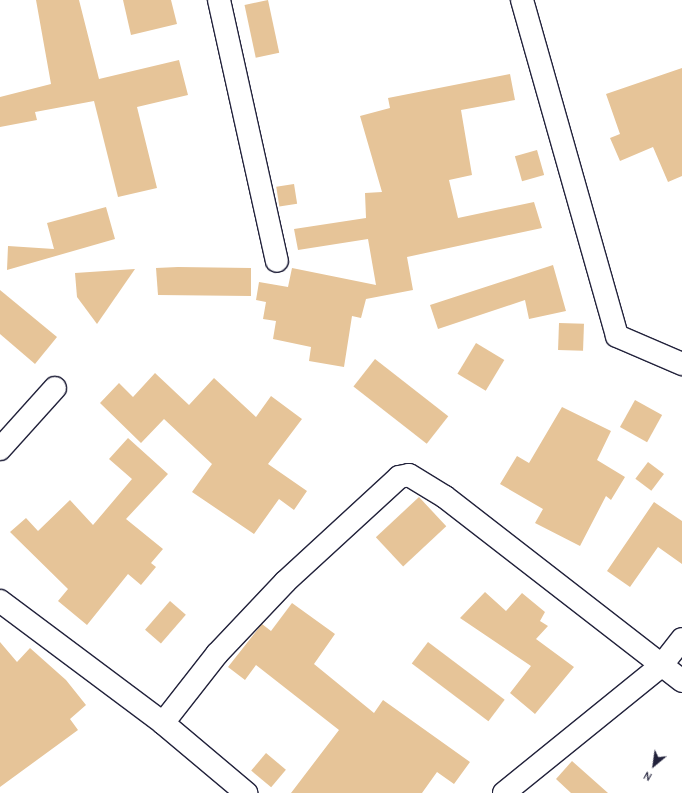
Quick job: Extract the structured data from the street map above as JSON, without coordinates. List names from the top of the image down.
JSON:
{
  "north": "bottom left"
}
